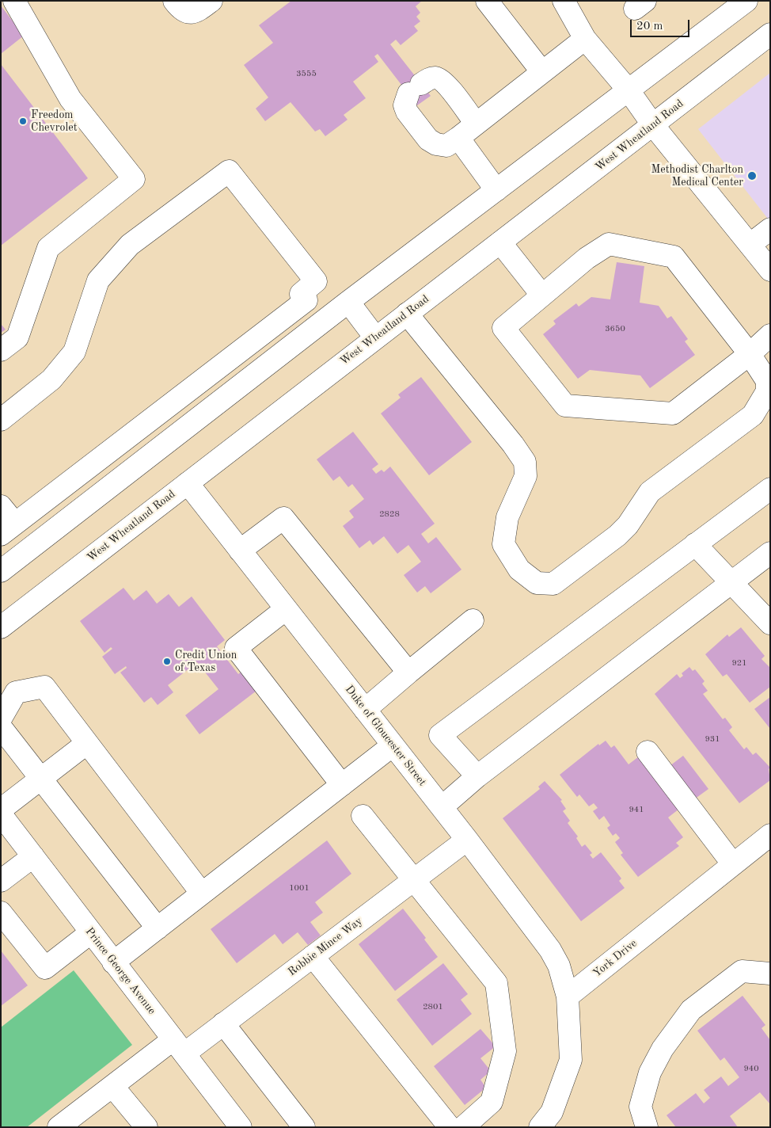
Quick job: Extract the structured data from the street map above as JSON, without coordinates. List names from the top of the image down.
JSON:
{
  "streets": {
    "street": [
      "West Wheatland Road",
      "Duke of Gloucester Street",
      "Robbie Mince Way",
      "York Drive",
      "Prince George Avenue"
    ]
  },
  "crossings": [
    ["West Wheatland Road", "Duke of Gloucester Street"],
    ["Duke of Gloucester Street", "Robbie Mince Way"],
    ["Duke of Gloucester Street", "York Drive"],
    ["Robbie Mince Way", "Prince George Avenue"]
  ],
  "places": ["Freedom Chevrolet", "Methodist Charlton Medical Center", "Credit Union of Texas"],
  "house_numbers": [
    "3555",
    "3650",
    "2828",
    "921",
    "931",
    "941",
    "1001",
    "2801",
    "940"
  ],
  "scale_bar": "20 m"
}
